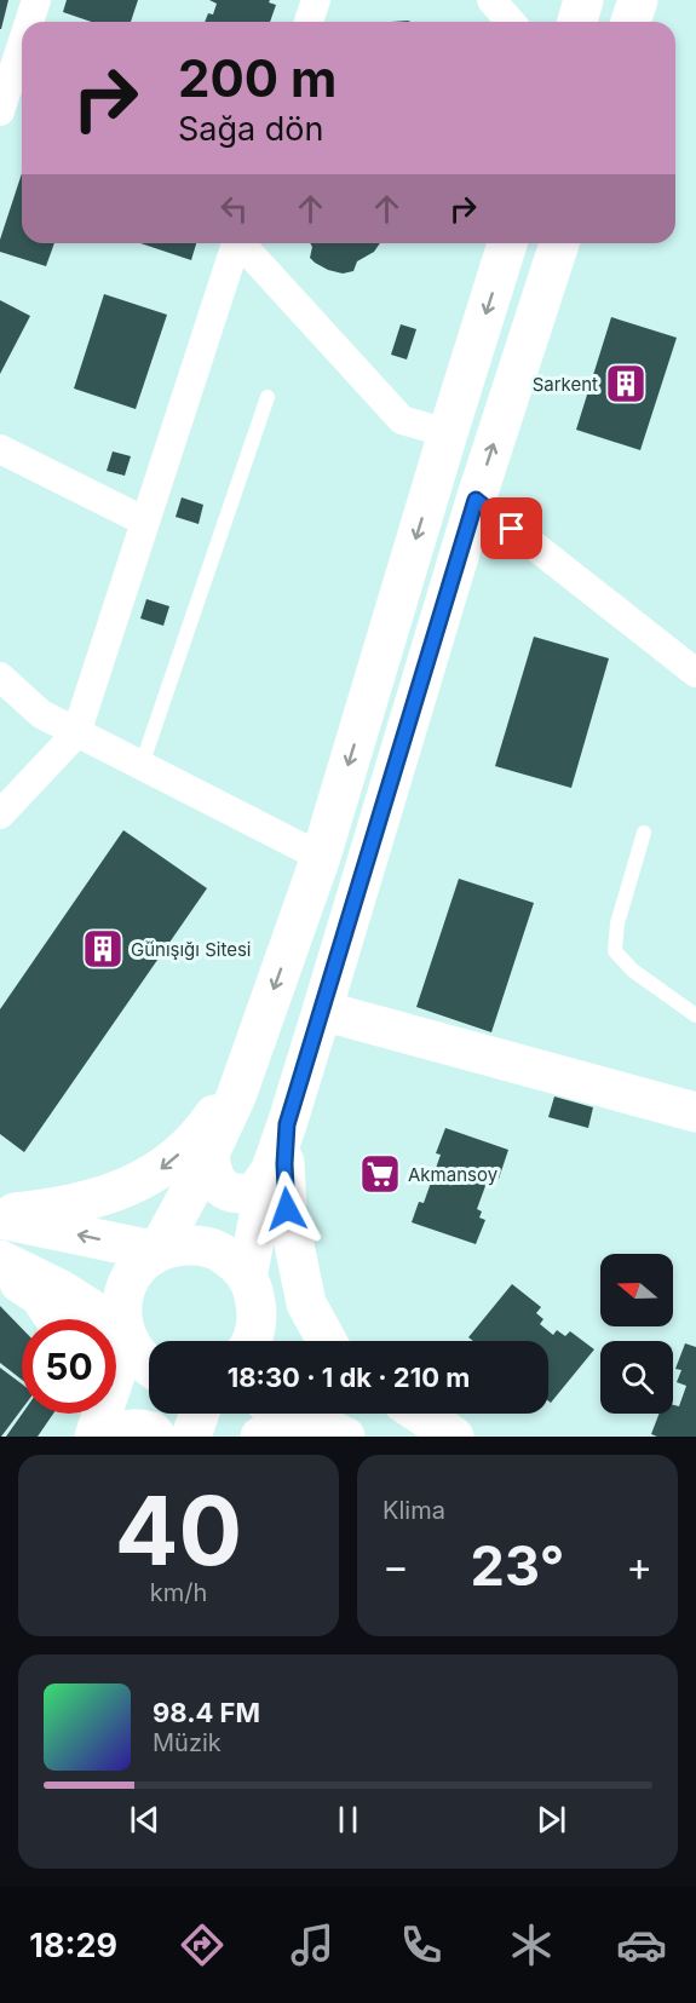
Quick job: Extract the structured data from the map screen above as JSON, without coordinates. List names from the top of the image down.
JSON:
{
  "places": {
    "building": ["Sarkent", "Günışığı Sitesi"],
    "supermarket": ["Akmansoy"]
  },
  "north": "left",
  "page": {
    "turn": ["200 m", "Sağa dön"],
    "limit": "50",
    "trip": "18:30 · 1 dk · 210 m",
    "tile": [
      ["40", "km/h"],
      "Klima"
    ],
    "heat": ["−", "23°", "+"],
    "song": ["98.4 FM", "Müzik"],
    "tabs": "18:29"
  }
}
